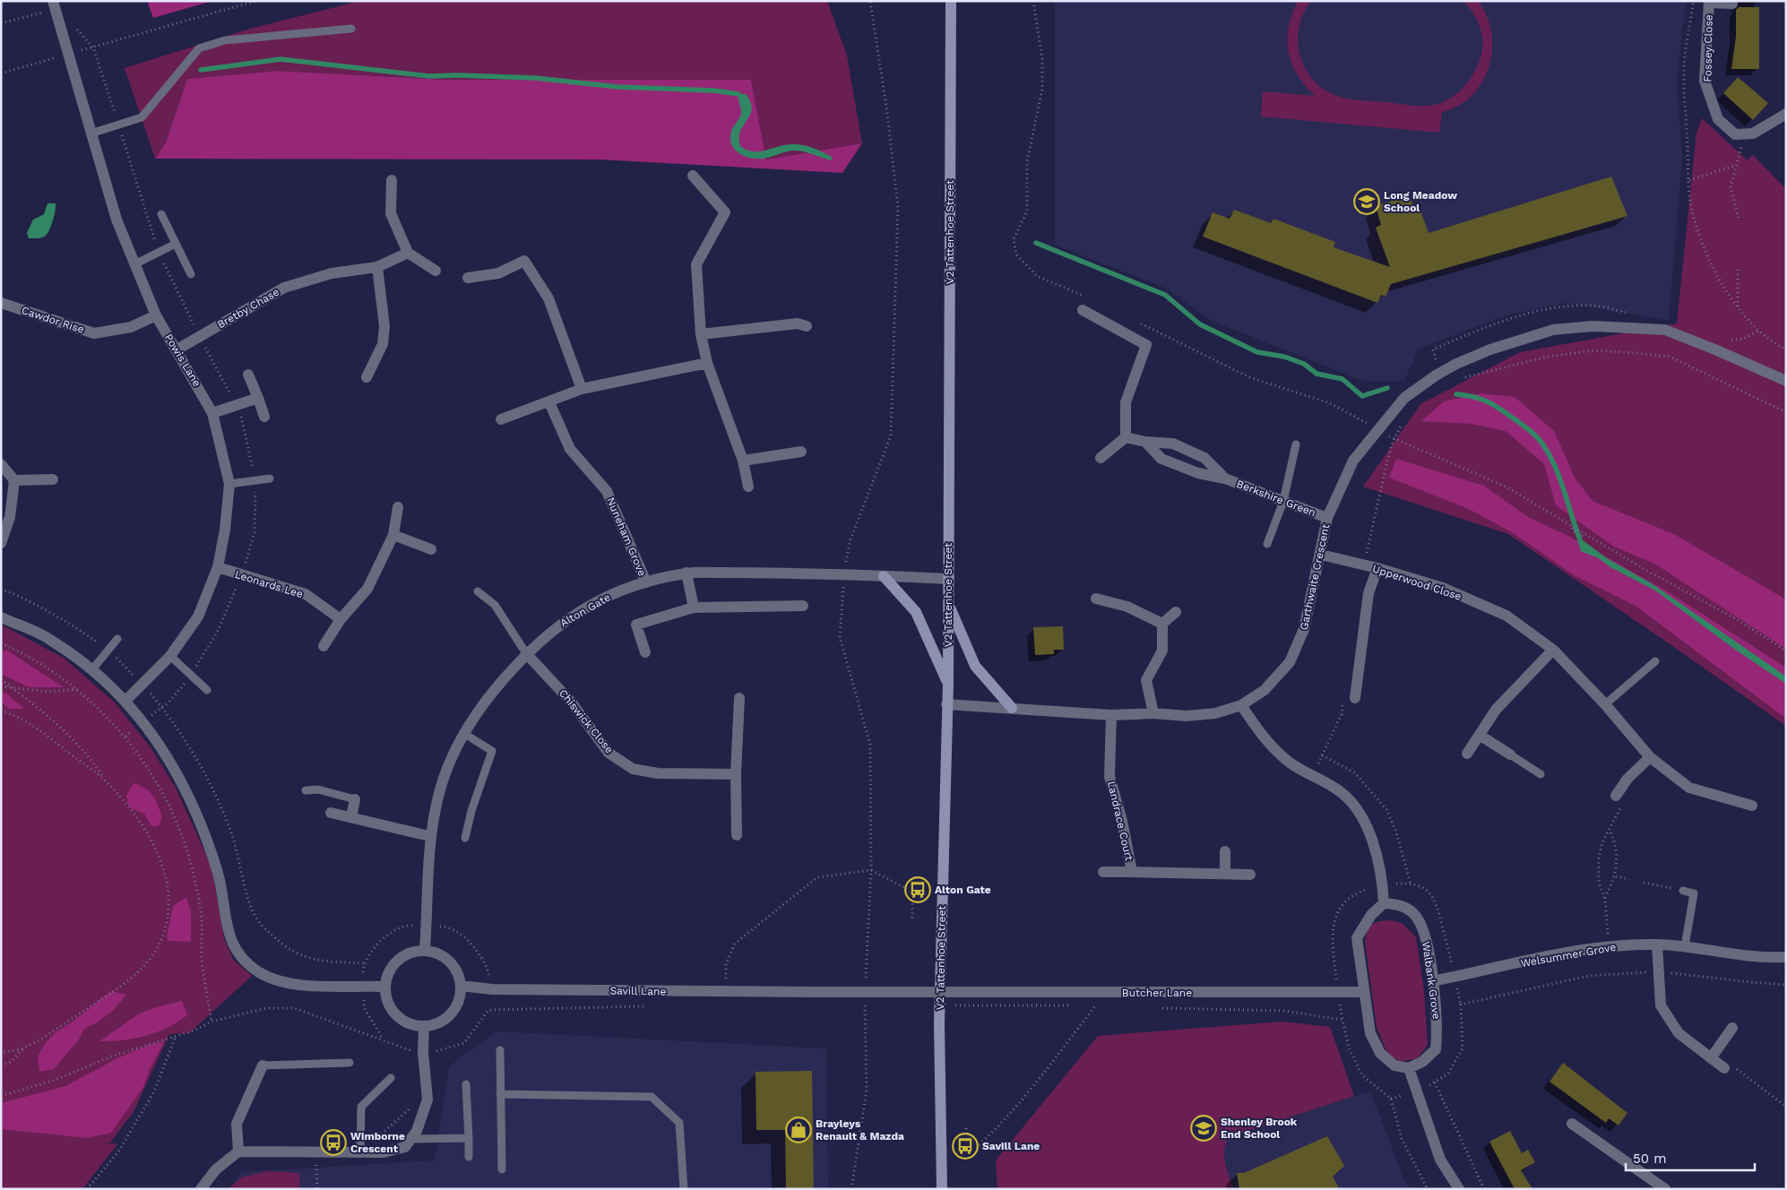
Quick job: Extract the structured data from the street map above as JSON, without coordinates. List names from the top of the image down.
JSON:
{
  "streets": {
    "street": [
      "Fossey Close",
      "V2 Tattenhoe Street",
      "Bretby Chase",
      "Cawdor Rise",
      "Powis Lane",
      "Berkshire Green",
      "Nuneham Grove",
      "Garthwaite Crescent",
      "Upperwood Close",
      "Leonards Lee",
      "Alton Gate",
      "Chiswick Close",
      "Landrace Court",
      "Welsummer Grove",
      "Walbank Grove",
      "Savill Lane",
      "Butcher Lane"
    ]
  },
  "crossings": [
    ["V2 Tattenhoe Street", "Garthwaite Crescent"],
    ["V2 Tattenhoe Street", "Alton Gate"],
    ["Bretby Chase", "Powis Lane"],
    ["Cawdor Rise", "Powis Lane"],
    ["Powis Lane", "Leonards Lee"],
    ["Berkshire Green", "Garthwaite Crescent"],
    ["Nuneham Grove", "Alton Gate"],
    ["Garthwaite Crescent", "Upperwood Close"],
    ["Garthwaite Crescent", "Landrace Court"],
    ["Alton Gate", "Chiswick Close"],
    ["Alton Gate", "Savill Lane"],
    ["Welsummer Grove", "Walbank Grove"],
    ["Savill Lane", "Butcher Lane"]
  ],
  "places": {
    "school or university": ["Long Meadow School", "Shenley Brook End School"],
    "bus stop": ["Alton Gate", "Wimborne Crescent", "Savill Lane"],
    "shop": ["Brayleys Renault & Mazda"]
  },
  "scale_bar": "50 m"
}
